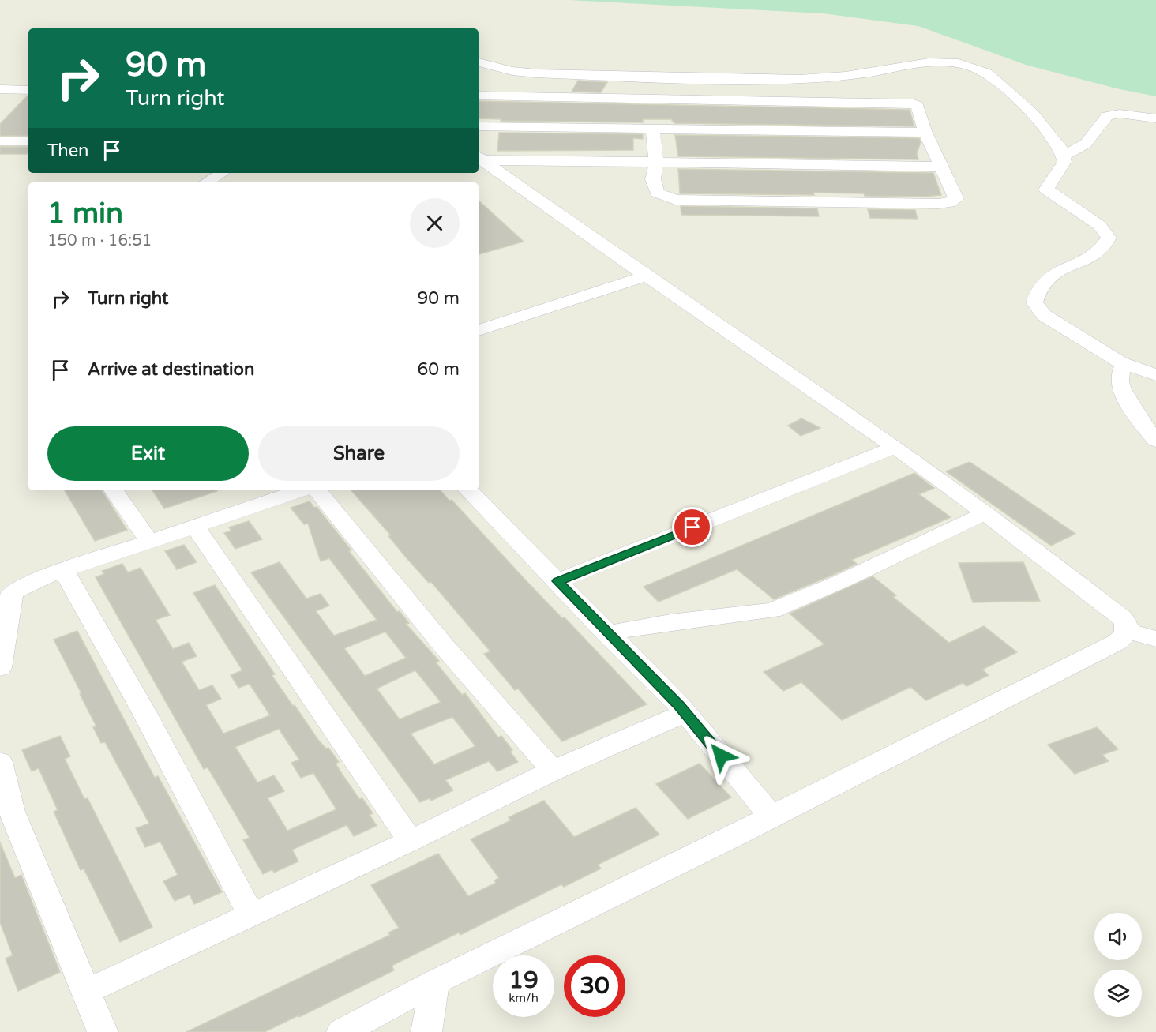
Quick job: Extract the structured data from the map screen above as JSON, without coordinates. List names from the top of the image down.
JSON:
{
  "page": {
    "turn": ["90 m", "Turn right"],
    "then": "Then",
    "heading": ["1 min", "150 m · 16:51"],
    "list": [
      {
        "name": "Turn right",
        "value": "90 m"
      },
      {
        "name": "Arrive at destination",
        "value": "60 m"
      }
    ],
    "buttons": ["Exit", "Share"],
    "speed": "19 km/h",
    "limit": "30"
  }
}
